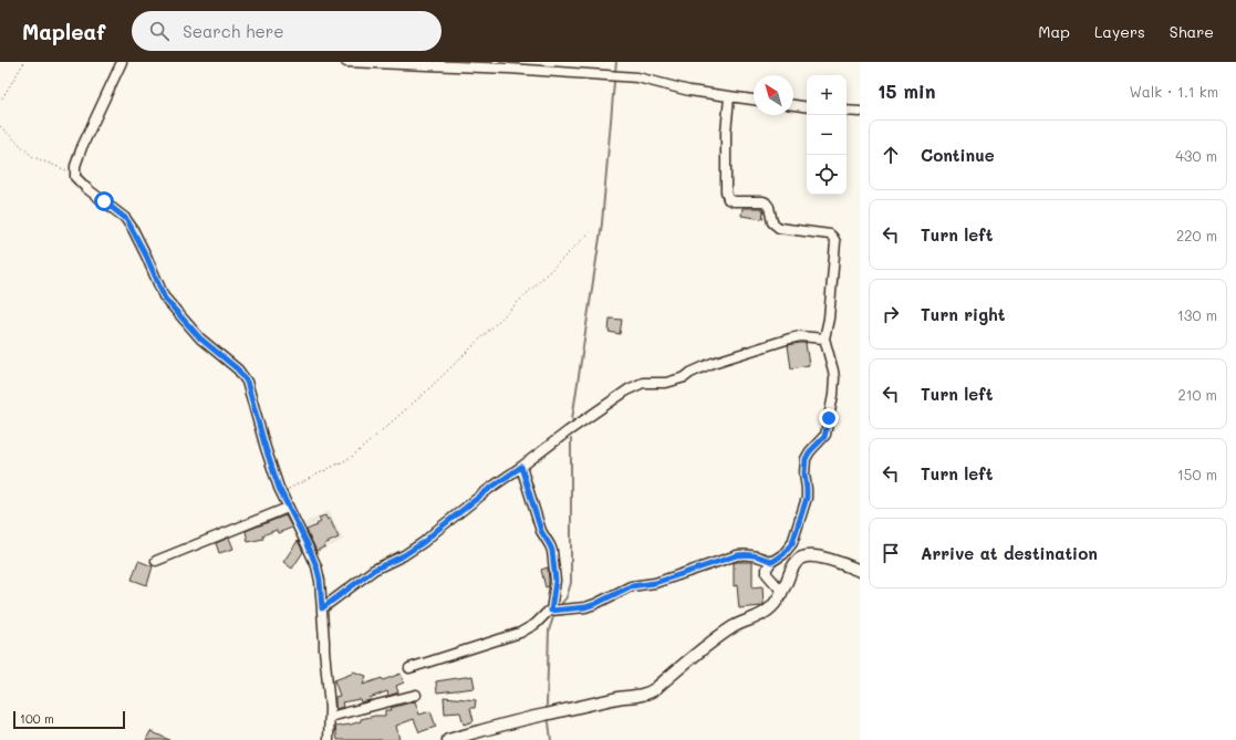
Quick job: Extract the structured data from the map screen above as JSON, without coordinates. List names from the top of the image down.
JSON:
{
  "scale_bar": "100 m",
  "north": "top left",
  "page": {
    "header": "Mapleaf",
    "search": "Search here",
    "nav": ["Map", "Layers", "Share"],
    "heading": ["15 min", "Walk · 1.1 km"],
    "map_buttons": ["+", "−"],
    "list": [
      ["Continue", "430 m"],
      ["Turn left", "220 m"],
      ["Turn right", "130 m"],
      ["Turn left", "210 m"],
      ["Turn left", "150 m"],
      "Arrive at destination"
    ],
    "scale": "100 m"
  }
}
